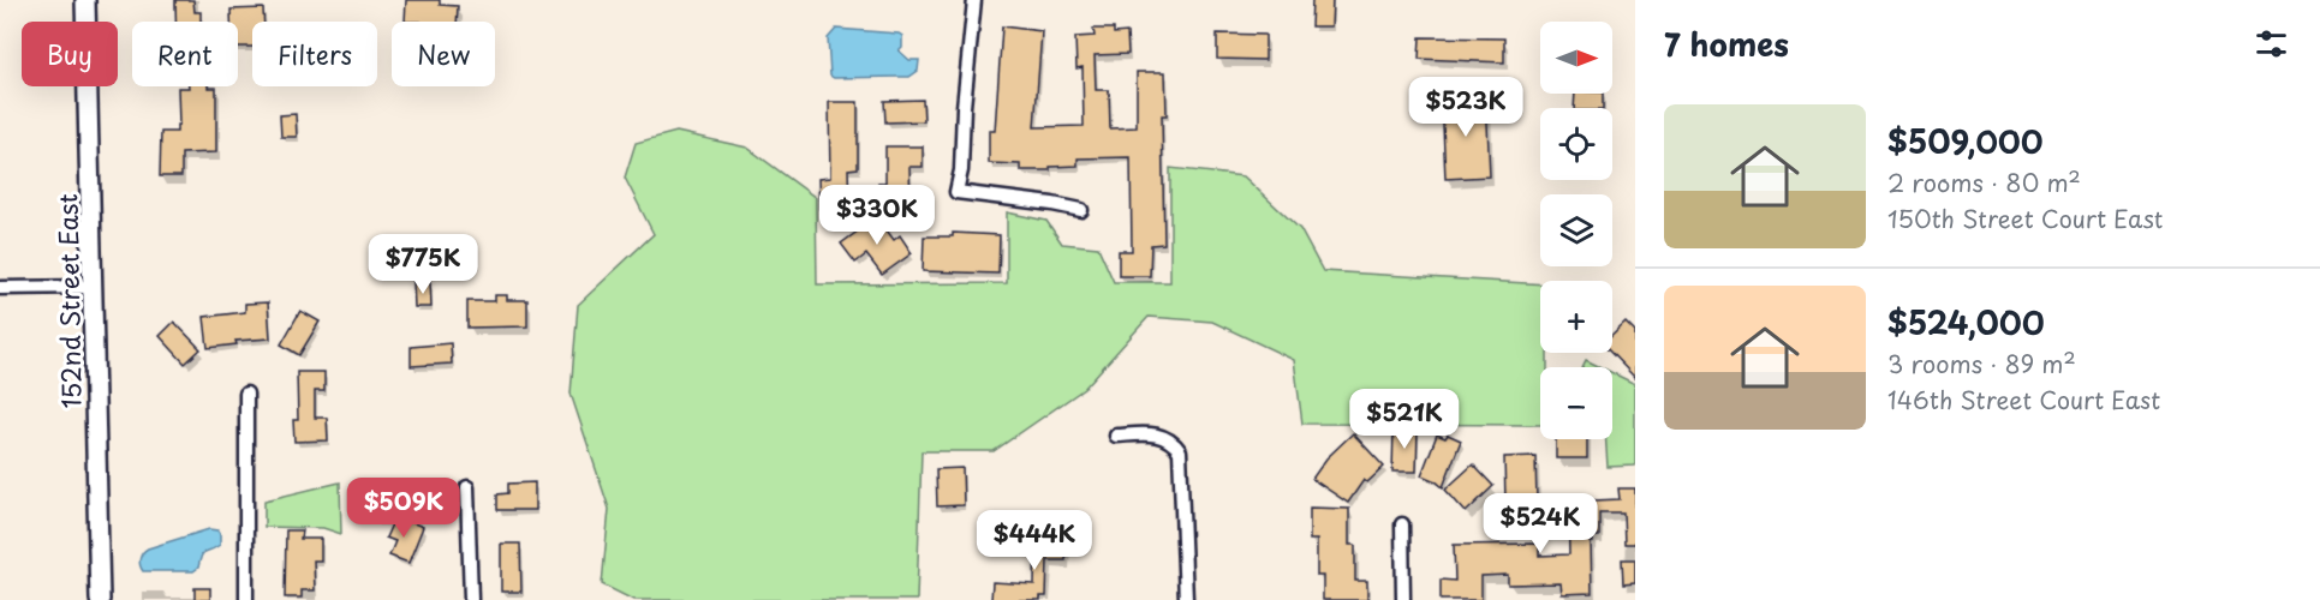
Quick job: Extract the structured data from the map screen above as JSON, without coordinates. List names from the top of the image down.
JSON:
{
  "streets": {
    "street": ["152nd Street East"]
  },
  "north": "right",
  "page": {
    "heading": "7 homes",
    "map_buttons": ["+", "−"],
    "chip": [
      "Buy",
      "Rent",
      "Filters",
      "New"
    ],
    "price": [
      "$523K",
      "$330K",
      "$775K",
      "$521K",
      "$509K",
      "$524K",
      "$444K"
    ],
    "list": [
      {
        "name": "$509,000",
        "note": "2 rooms · 80 m² · 150th Street Court East"
      },
      {
        "name": "$524,000",
        "note": "3 rooms · 89 m² · 146th Street Court East"
      }
    ]
  }
}
